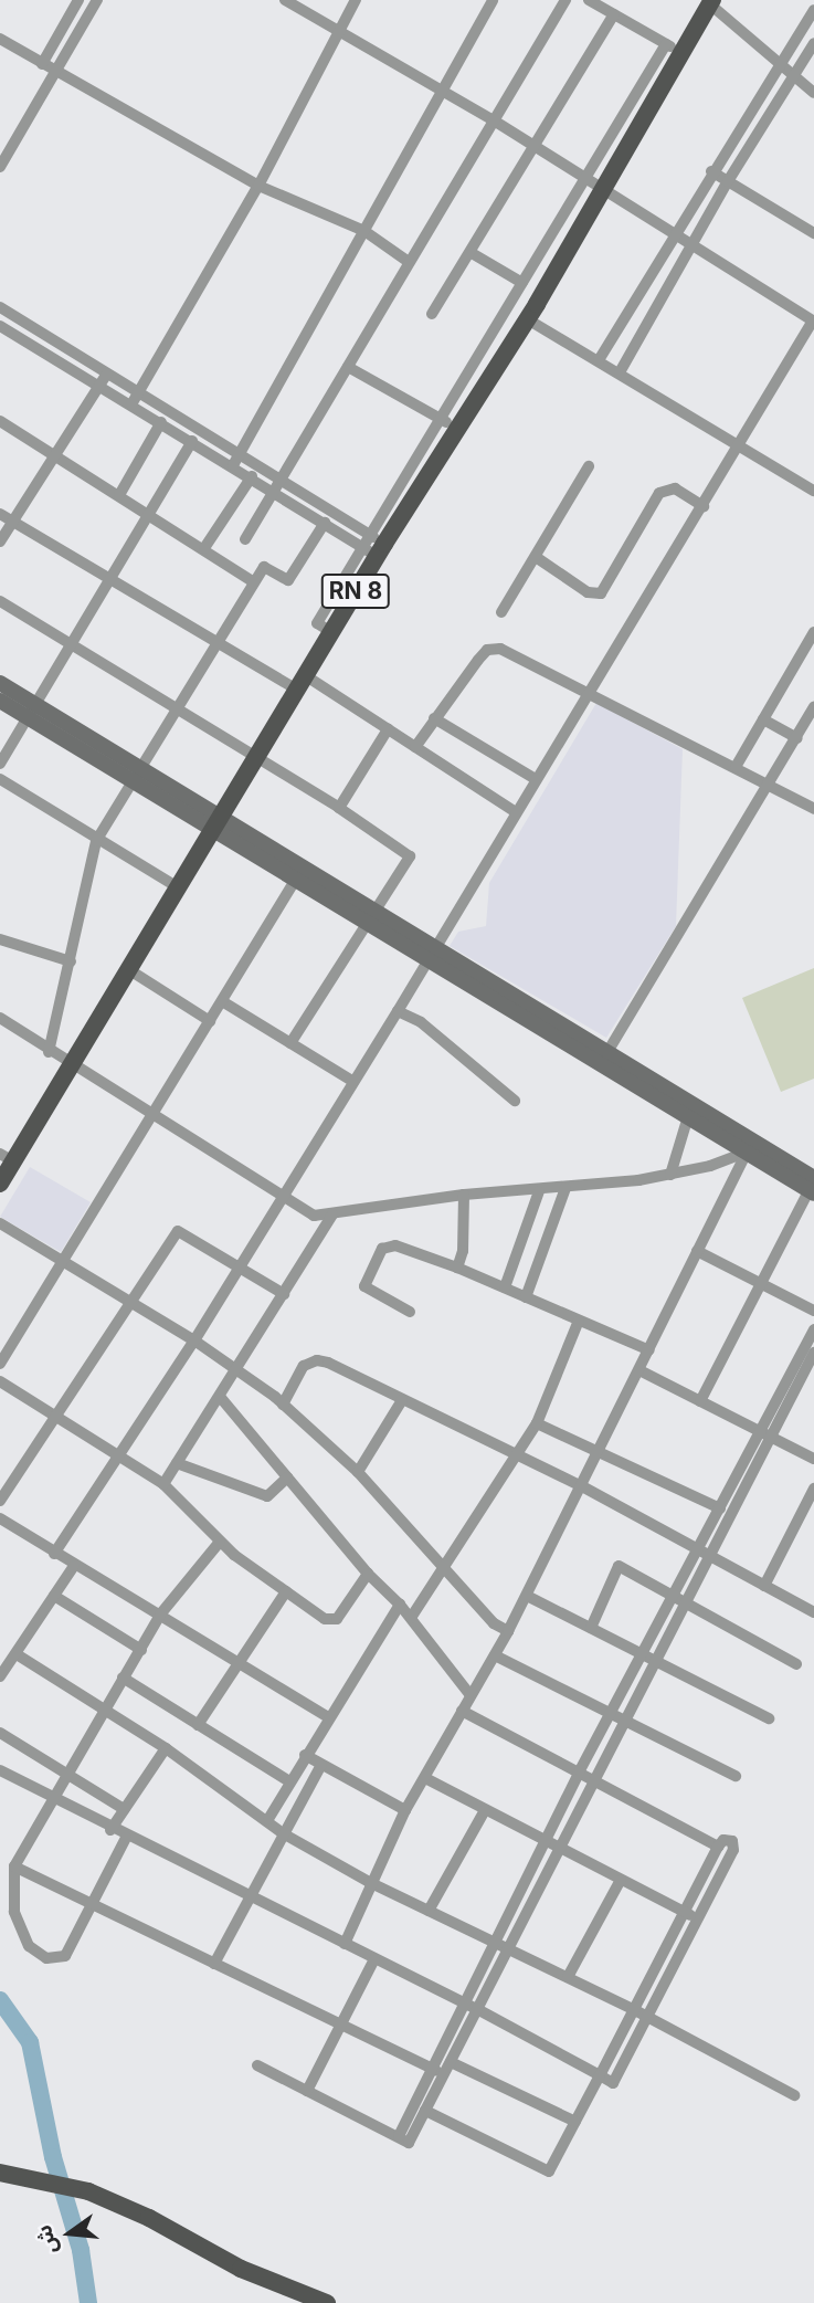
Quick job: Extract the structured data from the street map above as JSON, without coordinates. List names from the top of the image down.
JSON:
{
  "streets": {
    "main road": ["RN 8"]
  },
  "north": "left"
}
